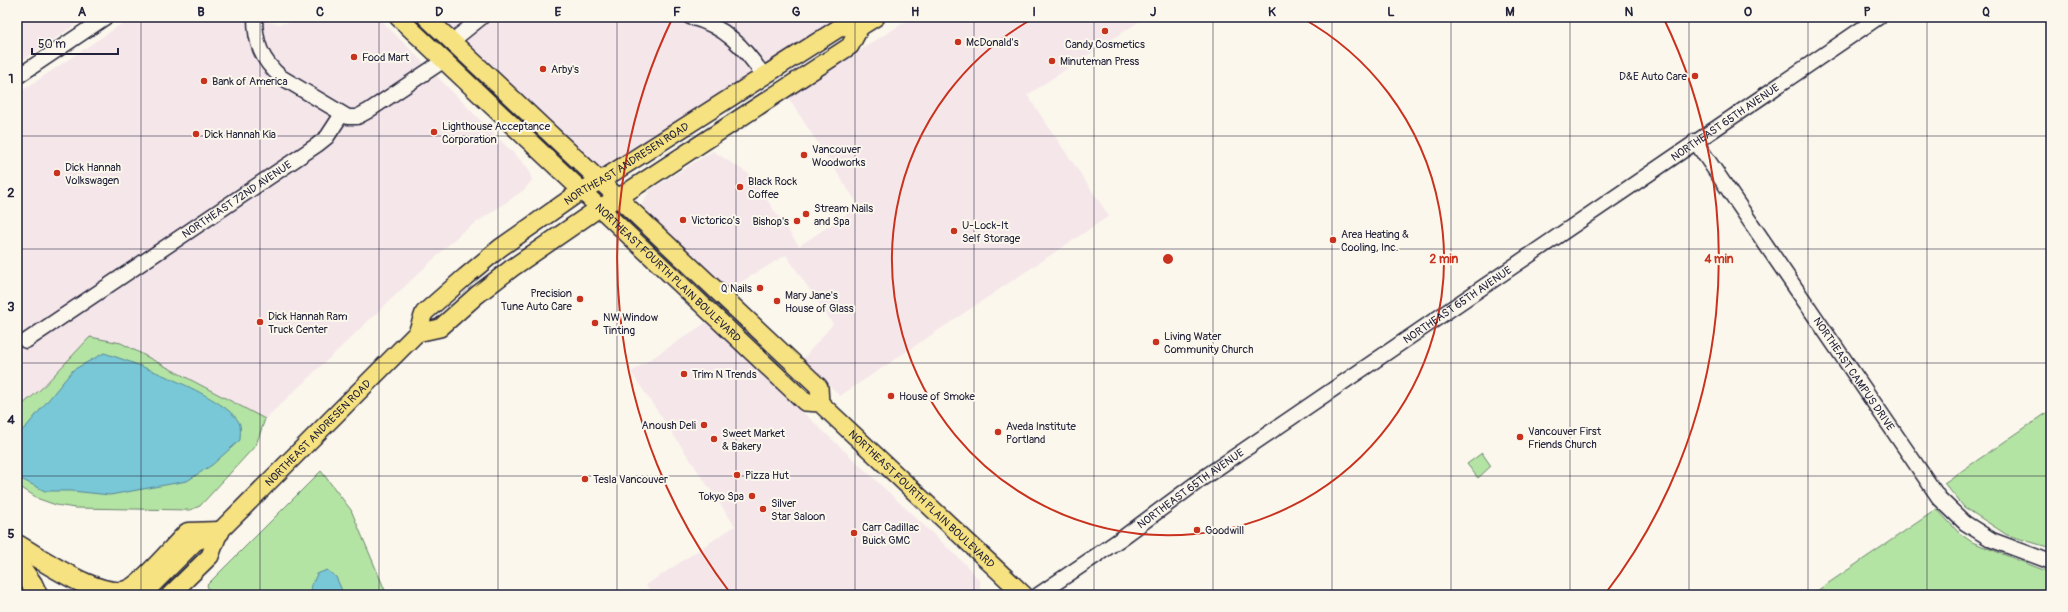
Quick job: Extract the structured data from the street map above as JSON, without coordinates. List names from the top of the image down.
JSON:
{
  "streets": {
    "main road": ["NORTHEAST ANDRESEN ROAD", "NORTHEAST FOURTH PLAIN BOULEVARD"],
    "street": ["NORTHEAST 65TH AVENUE", "NORTHEAST 72ND AVENUE", "NORTHEAST CAMPUS DRIVE"]
  },
  "crossings": [
    ["NORTHEAST 65TH AVENUE", "NORTHEAST CAMPUS DRIVE"],
    ["NORTHEAST ANDRESEN ROAD", "NORTHEAST FOURTH PLAIN BOULEVARD"]
  ],
  "places": [
    "Candy Cosmetics",
    "McDonald's",
    "Food Mart",
    "Minuteman Press",
    "Arby's",
    "D&E Auto Care",
    "Bank of America",
    "Lighthouse Acceptance Corporation",
    "Dick Hannah Kia",
    "Vancouver Woodworks",
    "Dick Hannah Volkswagen",
    "Black Rock Coffee",
    "Stream Nails and Spa",
    "Victorico's",
    "Bishop's",
    "U-Lock-It Self Storage",
    "Area Heating & Cooling, Inc.",
    "Q Nails",
    "Precision Tune Auto Care",
    "Mary Jane's House of Glass",
    "Dick Hannah Ram Truck Center",
    "NW Window Tinting",
    "Living Water Community Church",
    "Trim N Trends",
    "House of Smoke",
    "Anoush Deli",
    "Aveda Institute Portland",
    "Vancouver First Friends Church",
    "Sweet Market & Bakery",
    "Pizza Hut",
    "Tesla Vancouver",
    "Tokyo Spa",
    "Silver Star Saloon",
    "Goodwill",
    "Carr Cadillac Buick GMC"
  ],
  "scale_bar": "50 m",
  "grid": {
    "columns": [
      "A",
      "B",
      "C",
      "D",
      "E",
      "F",
      "G",
      "H",
      "I",
      "J",
      "K",
      "L",
      "M",
      "N",
      "O",
      "P",
      "Q"
    ],
    "rows": [
      "1",
      "2",
      "3",
      "4",
      "5"
    ]
  },
  "rings": ["2 min", "4 min"]
}
